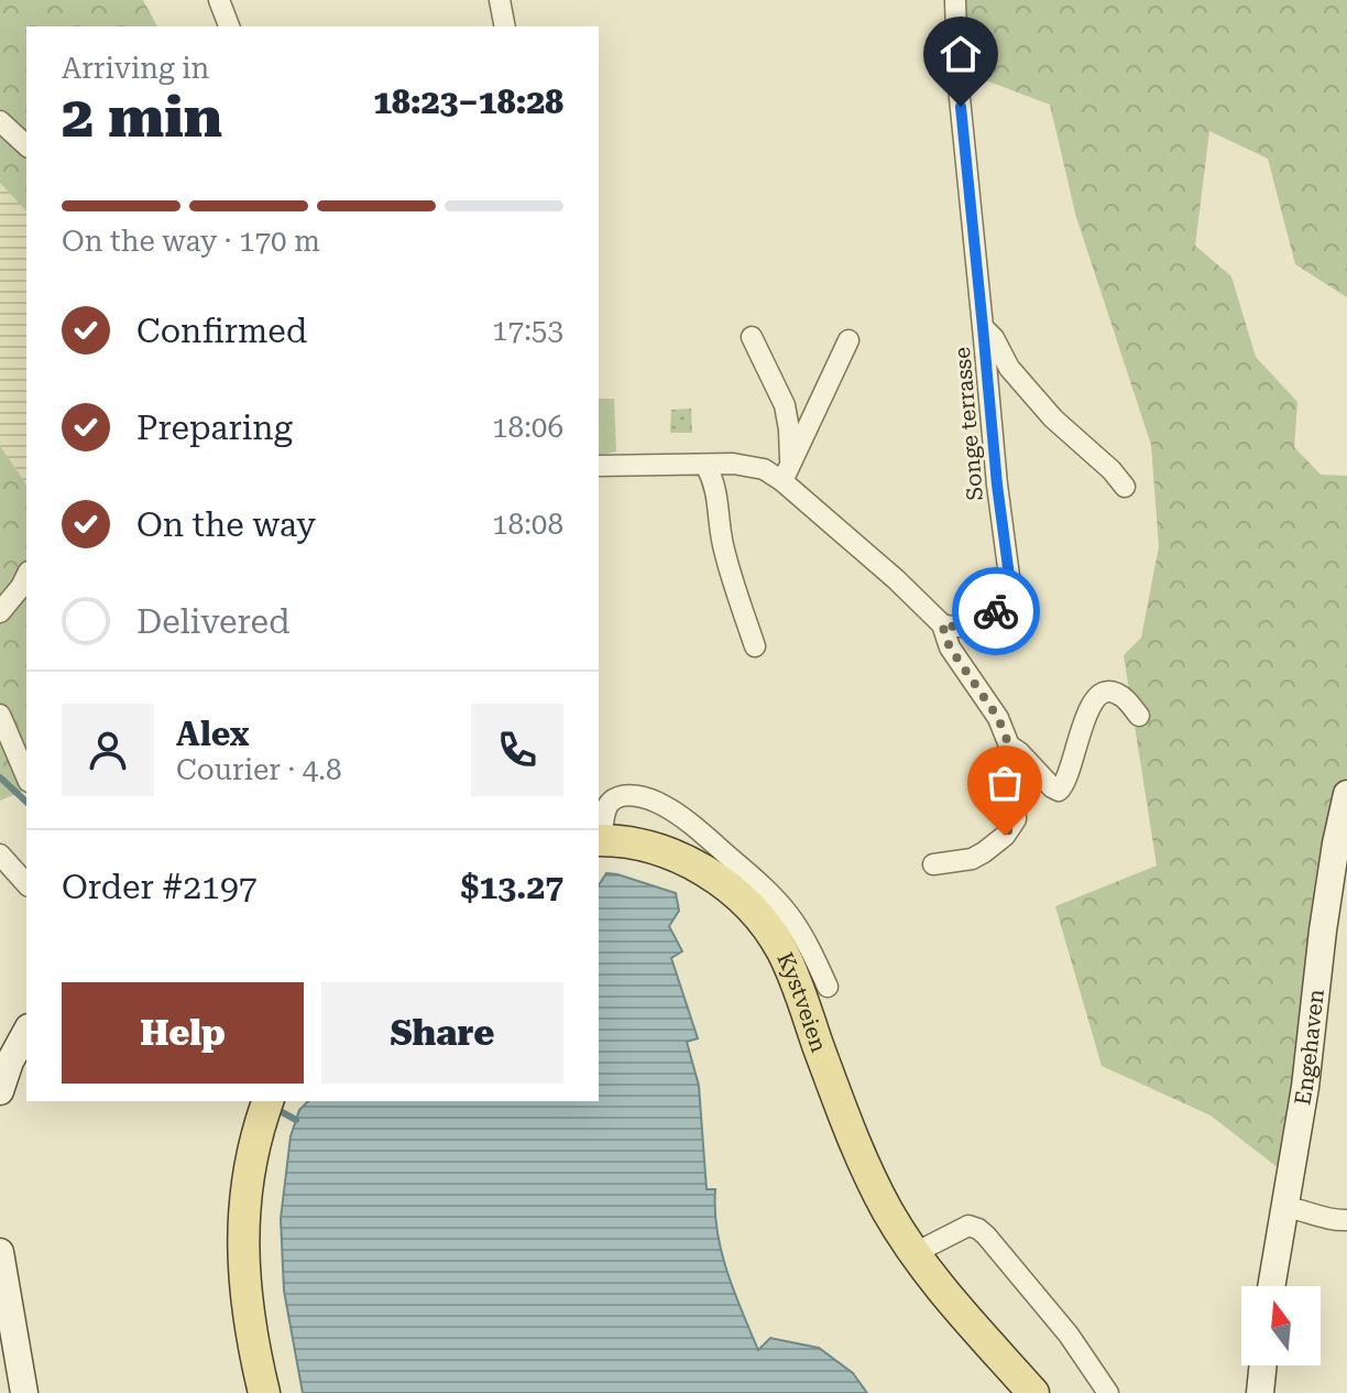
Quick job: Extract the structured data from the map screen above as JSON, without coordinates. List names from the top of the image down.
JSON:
{
  "streets": {
    "main road": ["Kystveien"],
    "street": ["Songe terrasse", "Engehaven"]
  },
  "north": "top",
  "page": {
    "heading": ["2 min", "Arriving in", "18:23–18:28"],
    "panel": [
      "Alex",
      "Courier · 4.8",
      "Order #2197",
      "$13.27"
    ],
    "bar": "On the way · 170 m",
    "list": [
      ["Confirmed", "17:53"],
      ["Preparing", "18:06"],
      ["On the way", "18:08"],
      "Delivered"
    ],
    "buttons": ["Help", "Share"]
  }
}
